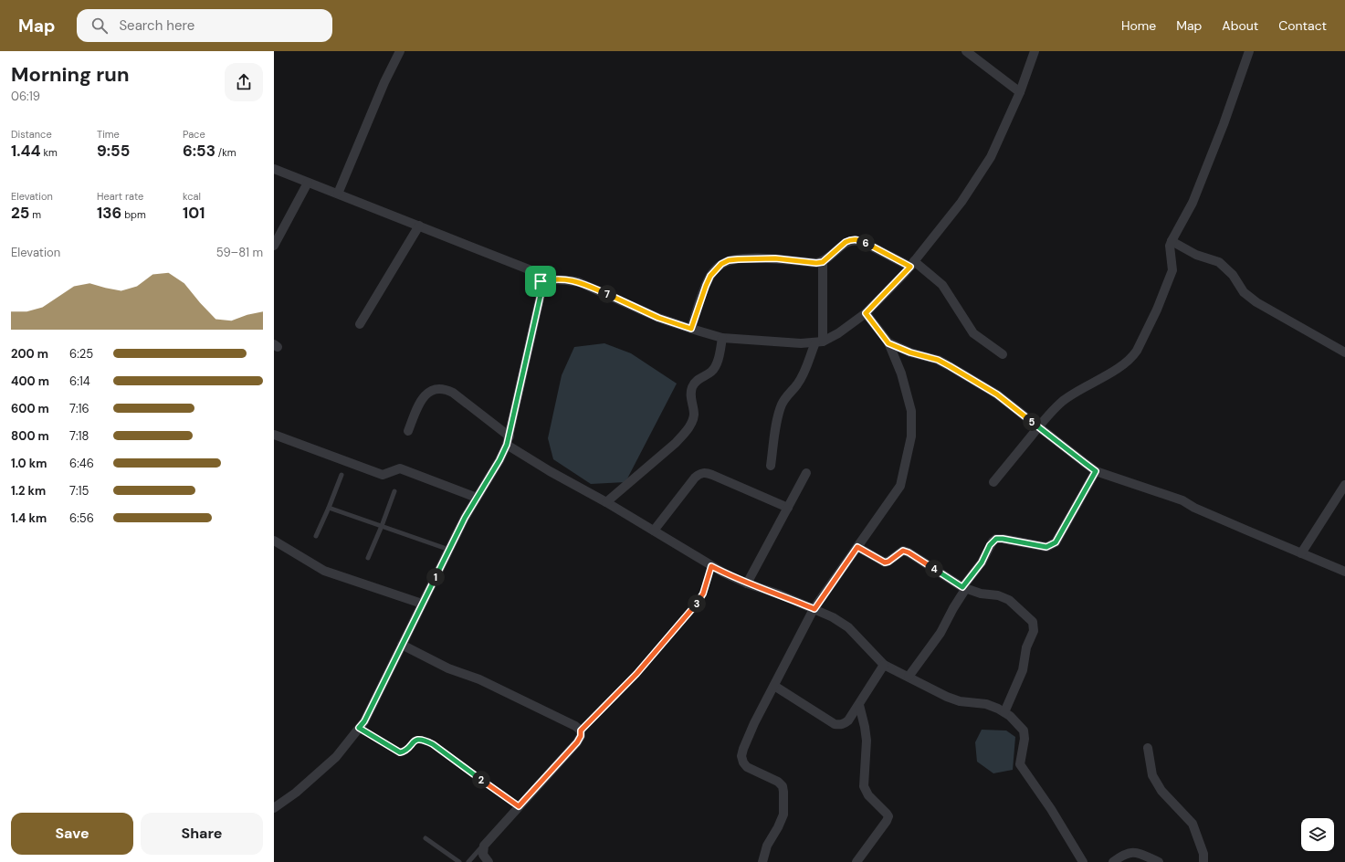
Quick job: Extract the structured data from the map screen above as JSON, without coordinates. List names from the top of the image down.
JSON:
{
  "page": {
    "header": "Map",
    "search": "Search here",
    "nav": [
      "Home",
      "Map",
      "About",
      "Contact"
    ],
    "heading": ["Morning run", "06:19"],
    "stats": [
      ["Distance", "1.44 km"],
      ["Time", "9:55"],
      ["Pace", "6:53 /km"],
      ["Elevation", "25 m"],
      ["Heart rate", "136 bpm"],
      ["kcal", "101"]
    ],
    "pins": [
      "6",
      "7",
      "5",
      "4",
      "1",
      "3",
      "2"
    ],
    "chart": ["Elevation", "59–81 m"],
    "list": [
      {
        "name": "200 m",
        "note": "6:25"
      },
      {
        "name": "400 m",
        "note": "6:14"
      },
      {
        "name": "600 m",
        "note": "7:16"
      },
      {
        "name": "800 m",
        "note": "7:18"
      },
      {
        "name": "1.0 km",
        "note": "6:46"
      },
      {
        "name": "1.2 km",
        "note": "7:15"
      },
      {
        "name": "1.4 km",
        "note": "6:56"
      }
    ],
    "buttons": ["Save", "Share"]
  }
}
